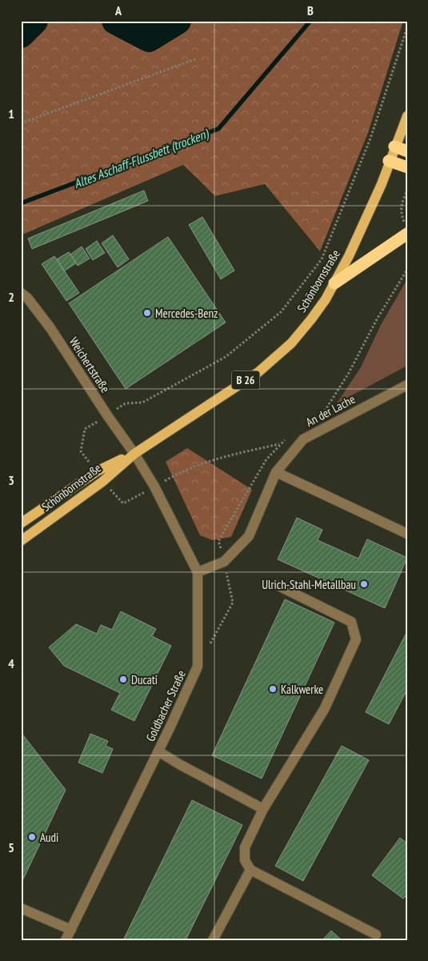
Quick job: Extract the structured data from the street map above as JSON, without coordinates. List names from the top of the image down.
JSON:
{
  "streets": {
    "main road": ["Schönbornstraße", "B 26"],
    "street": ["Weichertstraße", "An der Lache", "Goldbacher Straße"]
  },
  "crossings": [
    ["Schönbornstraße", "Weichertstraße"],
    ["Schönbornstraße", "Goldbacher Straße"],
    ["Weichertstraße", "Goldbacher Straße"],
    ["An der Lache", "Goldbacher Straße"]
  ],
  "water": ["Altes Aschaff-Flussbett (trocken)"],
  "places": [
    "Mercedes-Benz",
    "Ulrich-Stahl-Metallbau",
    "Ducati",
    "Kalkwerke",
    "Audi"
  ],
  "grid": {
    "columns": ["A", "B"],
    "rows": [
      "1",
      "2",
      "3",
      "4",
      "5"
    ]
  }
}
